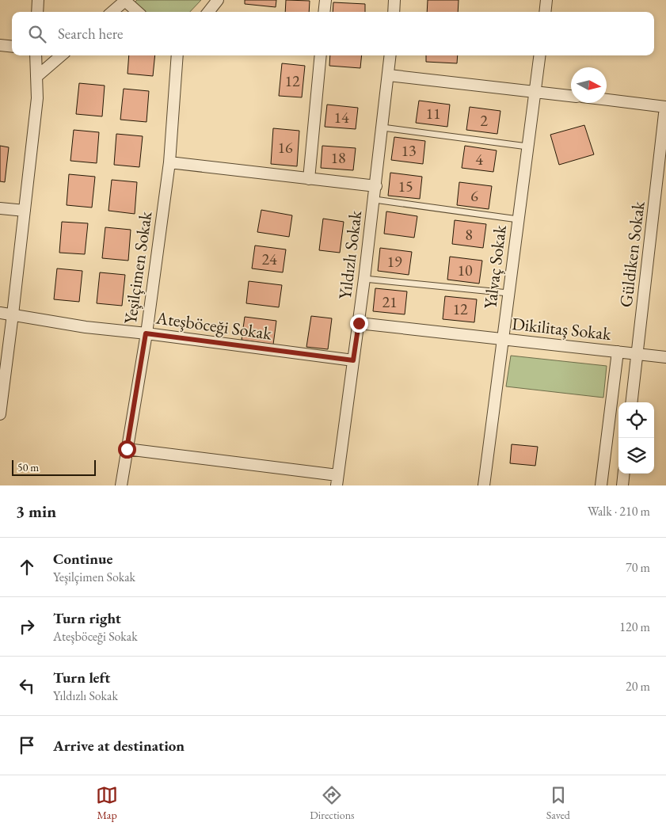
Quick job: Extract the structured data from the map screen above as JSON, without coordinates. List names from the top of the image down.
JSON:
{
  "streets": {
    "street": [
      "Güldiken Sokak",
      "Yıldızlı Sokak",
      "Yalvaç Sokak",
      "Yeşilçimen Sokak",
      "Ateşböceği Sokak",
      "Dikilitaş Sokak"
    ]
  },
  "crossings": [
    ["Güldiken Sokak", "Dikilitaş Sokak"],
    ["Yıldızlı Sokak", "Ateşböceği Sokak"],
    ["Yıldızlı Sokak", "Dikilitaş Sokak"],
    ["Yalvaç Sokak", "Dikilitaş Sokak"],
    ["Yeşilçimen Sokak", "Ateşböceği Sokak"]
  ],
  "house_numbers": [
    "12",
    "11",
    "14",
    "2",
    "16",
    "13",
    "18",
    "4",
    "15",
    "6",
    "8",
    "24",
    "19",
    "10",
    "21",
    "12"
  ],
  "scale_bar": "50 m",
  "north": "right",
  "page": {
    "search": "Search here",
    "scale": "50 m",
    "heading": ["3 min", "Walk · 210 m"],
    "list": [
      ["Continue", "Yeşilçimen Sokak", "70 m"],
      ["Turn right", "Ateşböceği Sokak", "120 m"],
      ["Turn left", "Yıldızlı Sokak", "20 m"],
      "Arrive at destination"
    ],
    "nav": ["Map", "Directions", "Saved"]
  }
}
